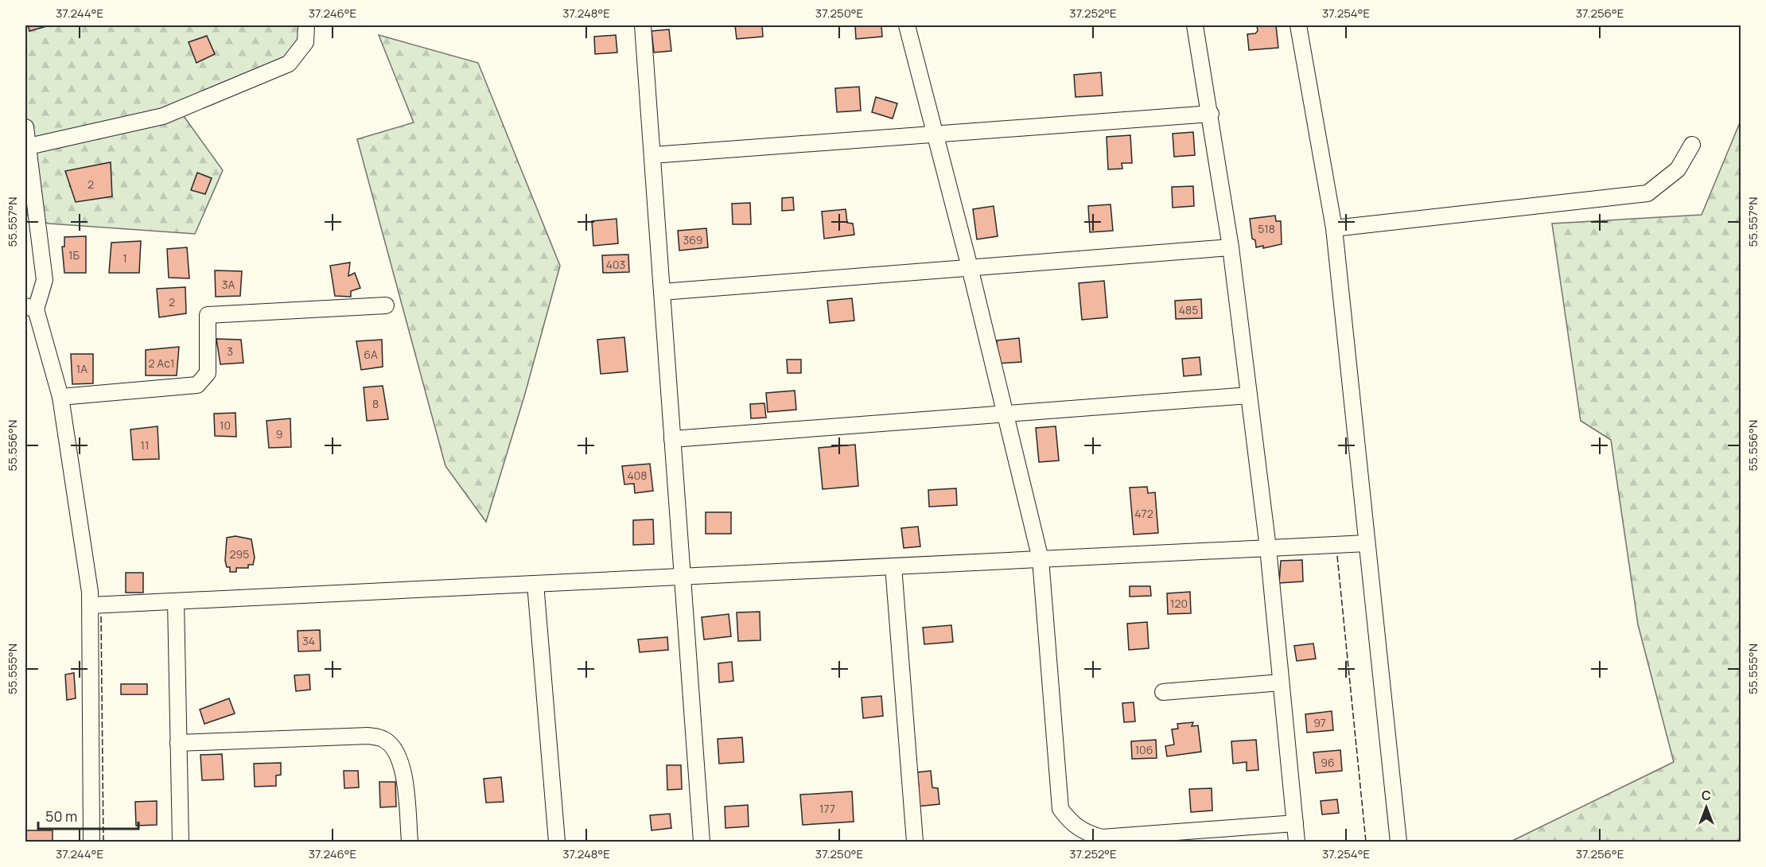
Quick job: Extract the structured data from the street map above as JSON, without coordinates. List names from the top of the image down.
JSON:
{
  "house_numbers": [
    "2",
    "518",
    "369",
    "1Б",
    "1",
    "403",
    "3А",
    "2",
    "485",
    "3",
    "6А",
    "2 Ас1",
    "1А",
    "8",
    "10",
    "9",
    "11",
    "408",
    "472",
    "295",
    "120",
    "34",
    "97",
    "106",
    "96",
    "177"
  ],
  "scale_bar": "50 m",
  "north": "top",
  "coordinates": [
    "37.244°E",
    "37.246°E",
    "37.248°E",
    "37.250°E",
    "37.252°E",
    "37.254°E",
    "37.256°E",
    "55.557°N",
    "55.556°N",
    "55.555°N"
  ]
}
